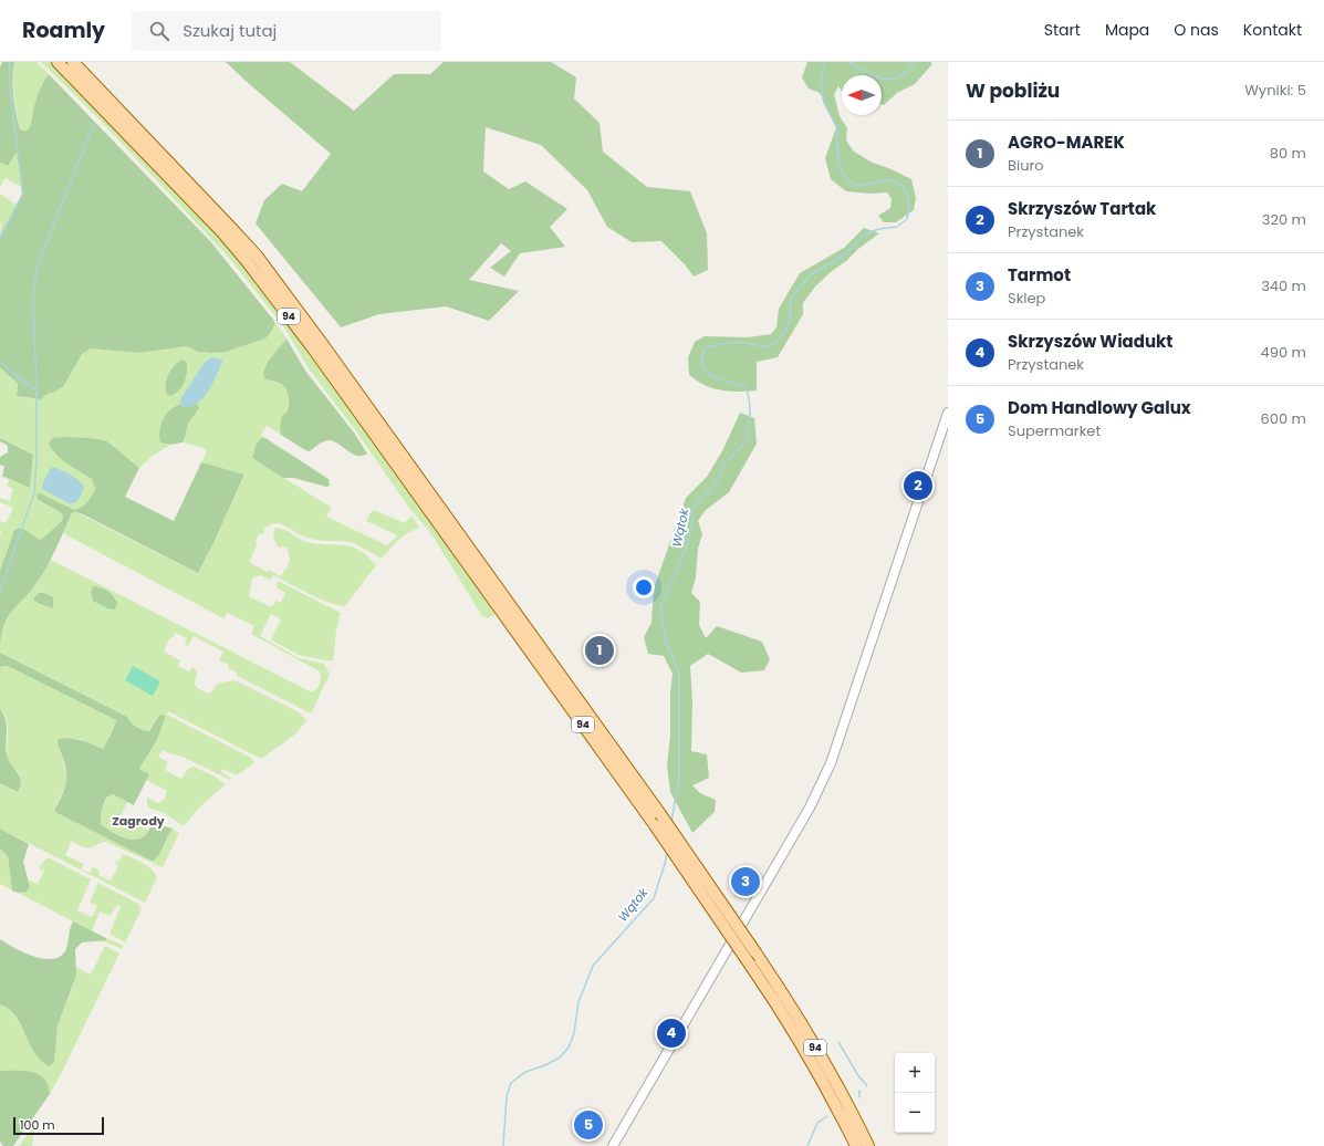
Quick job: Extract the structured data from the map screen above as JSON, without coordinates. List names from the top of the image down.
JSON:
{
  "streets": {
    "main road": ["94"]
  },
  "districts": ["Zagrody"],
  "water": ["Wątok"],
  "scale_bar": "100 m",
  "north": "left",
  "page": {
    "header": "Roamly",
    "search": "Szukaj tutaj",
    "nav": [
      "Start",
      "Mapa",
      "O nas",
      "Kontakt"
    ],
    "heading": ["W pobliżu", "Wyniki: 5"],
    "list": [
      {
        "mark": "1",
        "name": "AGRO-MAREK",
        "note": "Biuro",
        "value": "80 m"
      },
      {
        "mark": "2",
        "name": "Skrzyszów Tartak",
        "note": "Przystanek",
        "value": "320 m"
      },
      {
        "mark": "3",
        "name": "Tarmot",
        "note": "Sklep",
        "value": "340 m"
      },
      {
        "mark": "4",
        "name": "Skrzyszów Wiadukt",
        "note": "Przystanek",
        "value": "490 m"
      },
      {
        "mark": "5",
        "name": "Dom Handlowy Galux",
        "note": "Supermarket",
        "value": "600 m"
      }
    ],
    "pins": [
      "2",
      "1",
      "3",
      "4",
      "5"
    ],
    "map_buttons": ["+", "−"],
    "scale": "100 m"
  }
}
